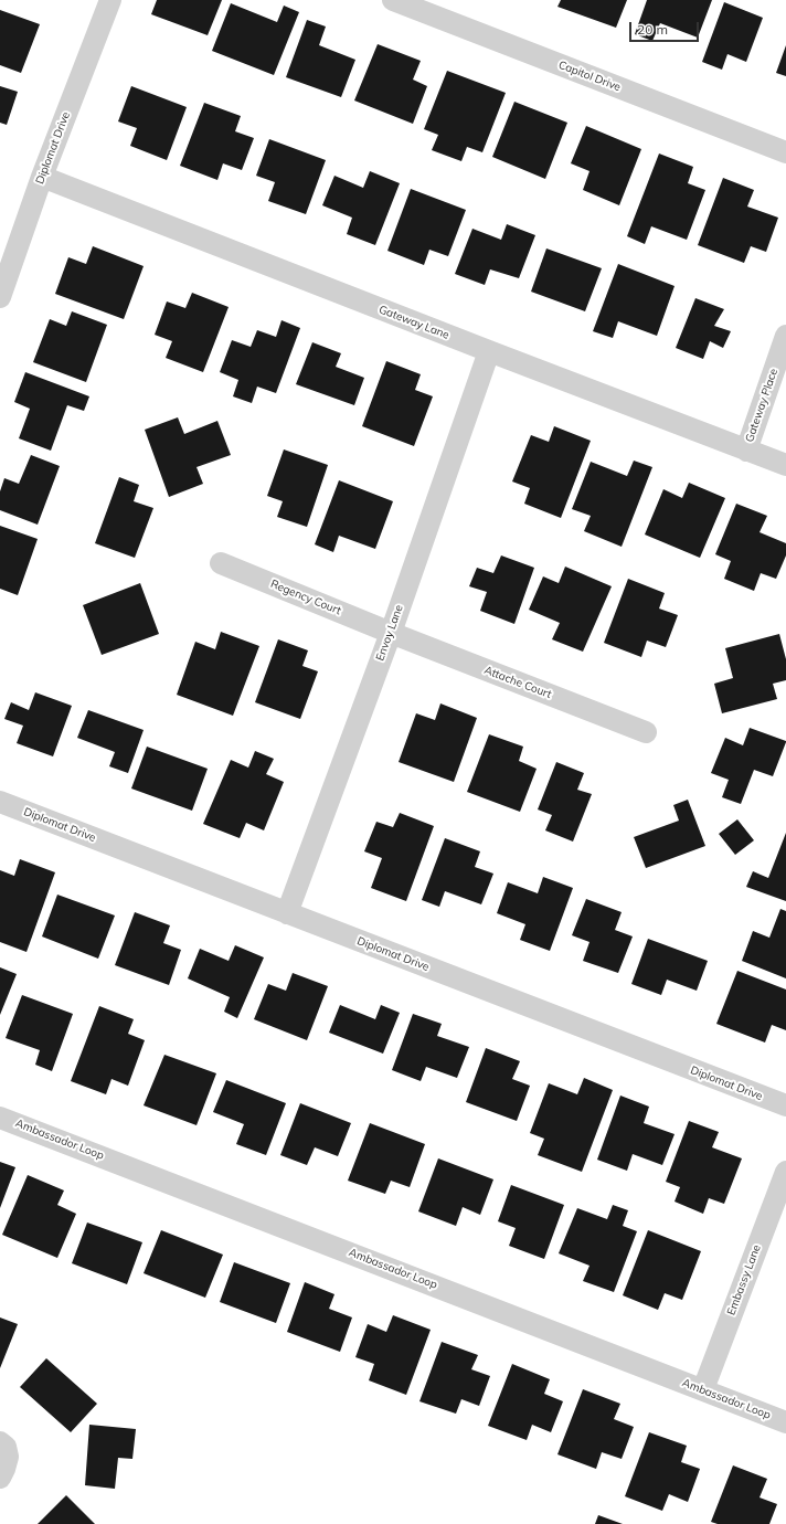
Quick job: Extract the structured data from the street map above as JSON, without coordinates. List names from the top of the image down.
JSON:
{
  "streets": {
    "street": [
      "Capitol Drive",
      "Diplomat Drive",
      "Gateway Lane",
      "Gateway Place",
      "Regency Court",
      "Envoy Lane",
      "Attache Court",
      "Ambassador Loop",
      "Embassy Lane"
    ]
  },
  "crossings": [
    ["Diplomat Drive", "Gateway Lane"],
    ["Diplomat Drive", "Envoy Lane"],
    ["Gateway Lane", "Gateway Place"],
    ["Gateway Lane", "Envoy Lane"],
    ["Regency Court", "Envoy Lane"],
    ["Regency Court", "Attache Court"],
    ["Envoy Lane", "Attache Court"],
    ["Ambassador Loop", "Embassy Lane"]
  ],
  "scale_bar": "20 m"
}
